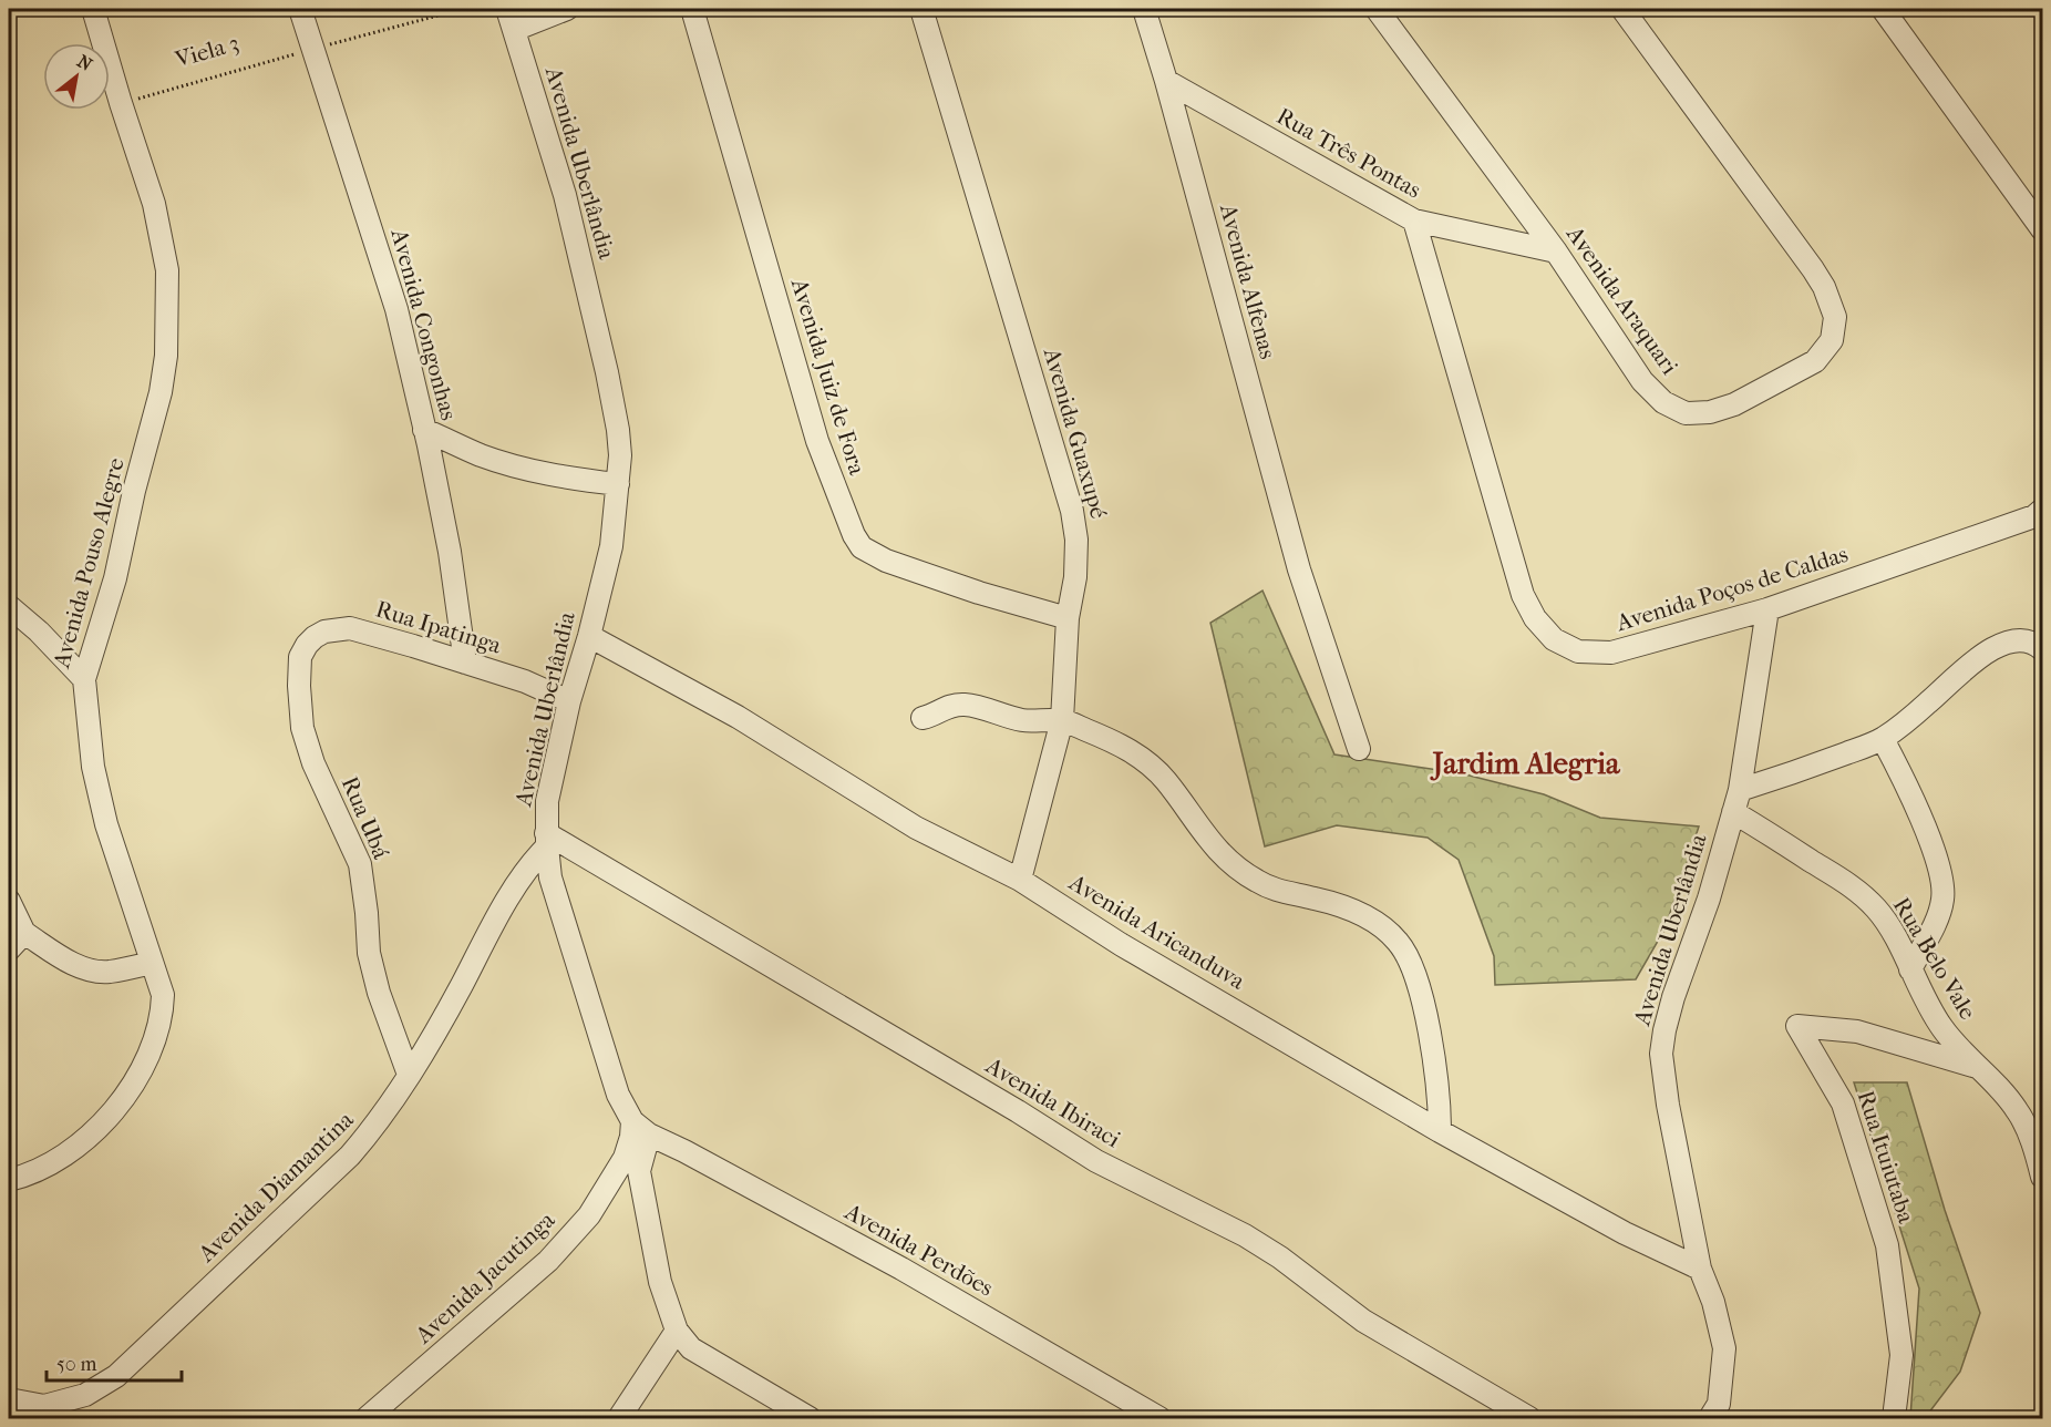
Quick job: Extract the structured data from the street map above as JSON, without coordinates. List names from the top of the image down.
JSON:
{
  "streets": {
    "street": [
      "Rua Três Pontas",
      "Avenida Uberlândia",
      "Avenida Alfenas",
      "Avenida Araquari",
      "Avenida Congonhas",
      "Avenida Juiz de Fora",
      "Avenida Guaxupé",
      "Avenida Pouso Alegre",
      "Avenida Poços de Caldas",
      "Rua Ipatinga",
      "Rua Ubá",
      "Avenida Aricanduva",
      "Rua Belo Vale",
      "Avenida Ibiraci",
      "Rua Ituiutaba",
      "Avenida Diamantina",
      "Avenida Perdões",
      "Avenida Jacutinga"
    ],
    "path": ["Viela 3"]
  },
  "crossings": [
    ["Viela 3", "Avenida Congonhas"],
    ["Viela 3", "Avenida Pouso Alegre"],
    ["Rua Três Pontas", "Avenida Alfenas"],
    ["Rua Três Pontas", "Avenida Araquari"],
    ["Rua Três Pontas", "Avenida Poços de Caldas"],
    ["Avenida Uberlândia", "Avenida Poços de Caldas"],
    ["Avenida Uberlândia", "Rua Ipatinga"],
    ["Avenida Uberlândia", "Avenida Aricanduva"],
    ["Avenida Uberlândia", "Rua Belo Vale"],
    ["Avenida Uberlândia", "Avenida Ibiraci"],
    ["Avenida Uberlândia", "Avenida Diamantina"],
    ["Avenida Uberlândia", "Avenida Perdões"],
    ["Avenida Uberlândia", "Avenida Jacutinga"],
    ["Avenida Congonhas", "Rua Ipatinga"],
    ["Avenida Juiz de Fora", "Avenida Guaxupé"],
    ["Avenida Guaxupé", "Avenida Aricanduva"],
    ["Rua Ipatinga", "Rua Ubá"],
    ["Rua Ubá", "Avenida Diamantina"],
    ["Rua Belo Vale", "Rua Ituiutaba"],
    ["Avenida Ibiraci", "Avenida Diamantina"],
    ["Avenida Perdões", "Avenida Jacutinga"]
  ],
  "districts": ["Jardim Alegria"],
  "scale_bar": "50 m",
  "north": "top right"
}
